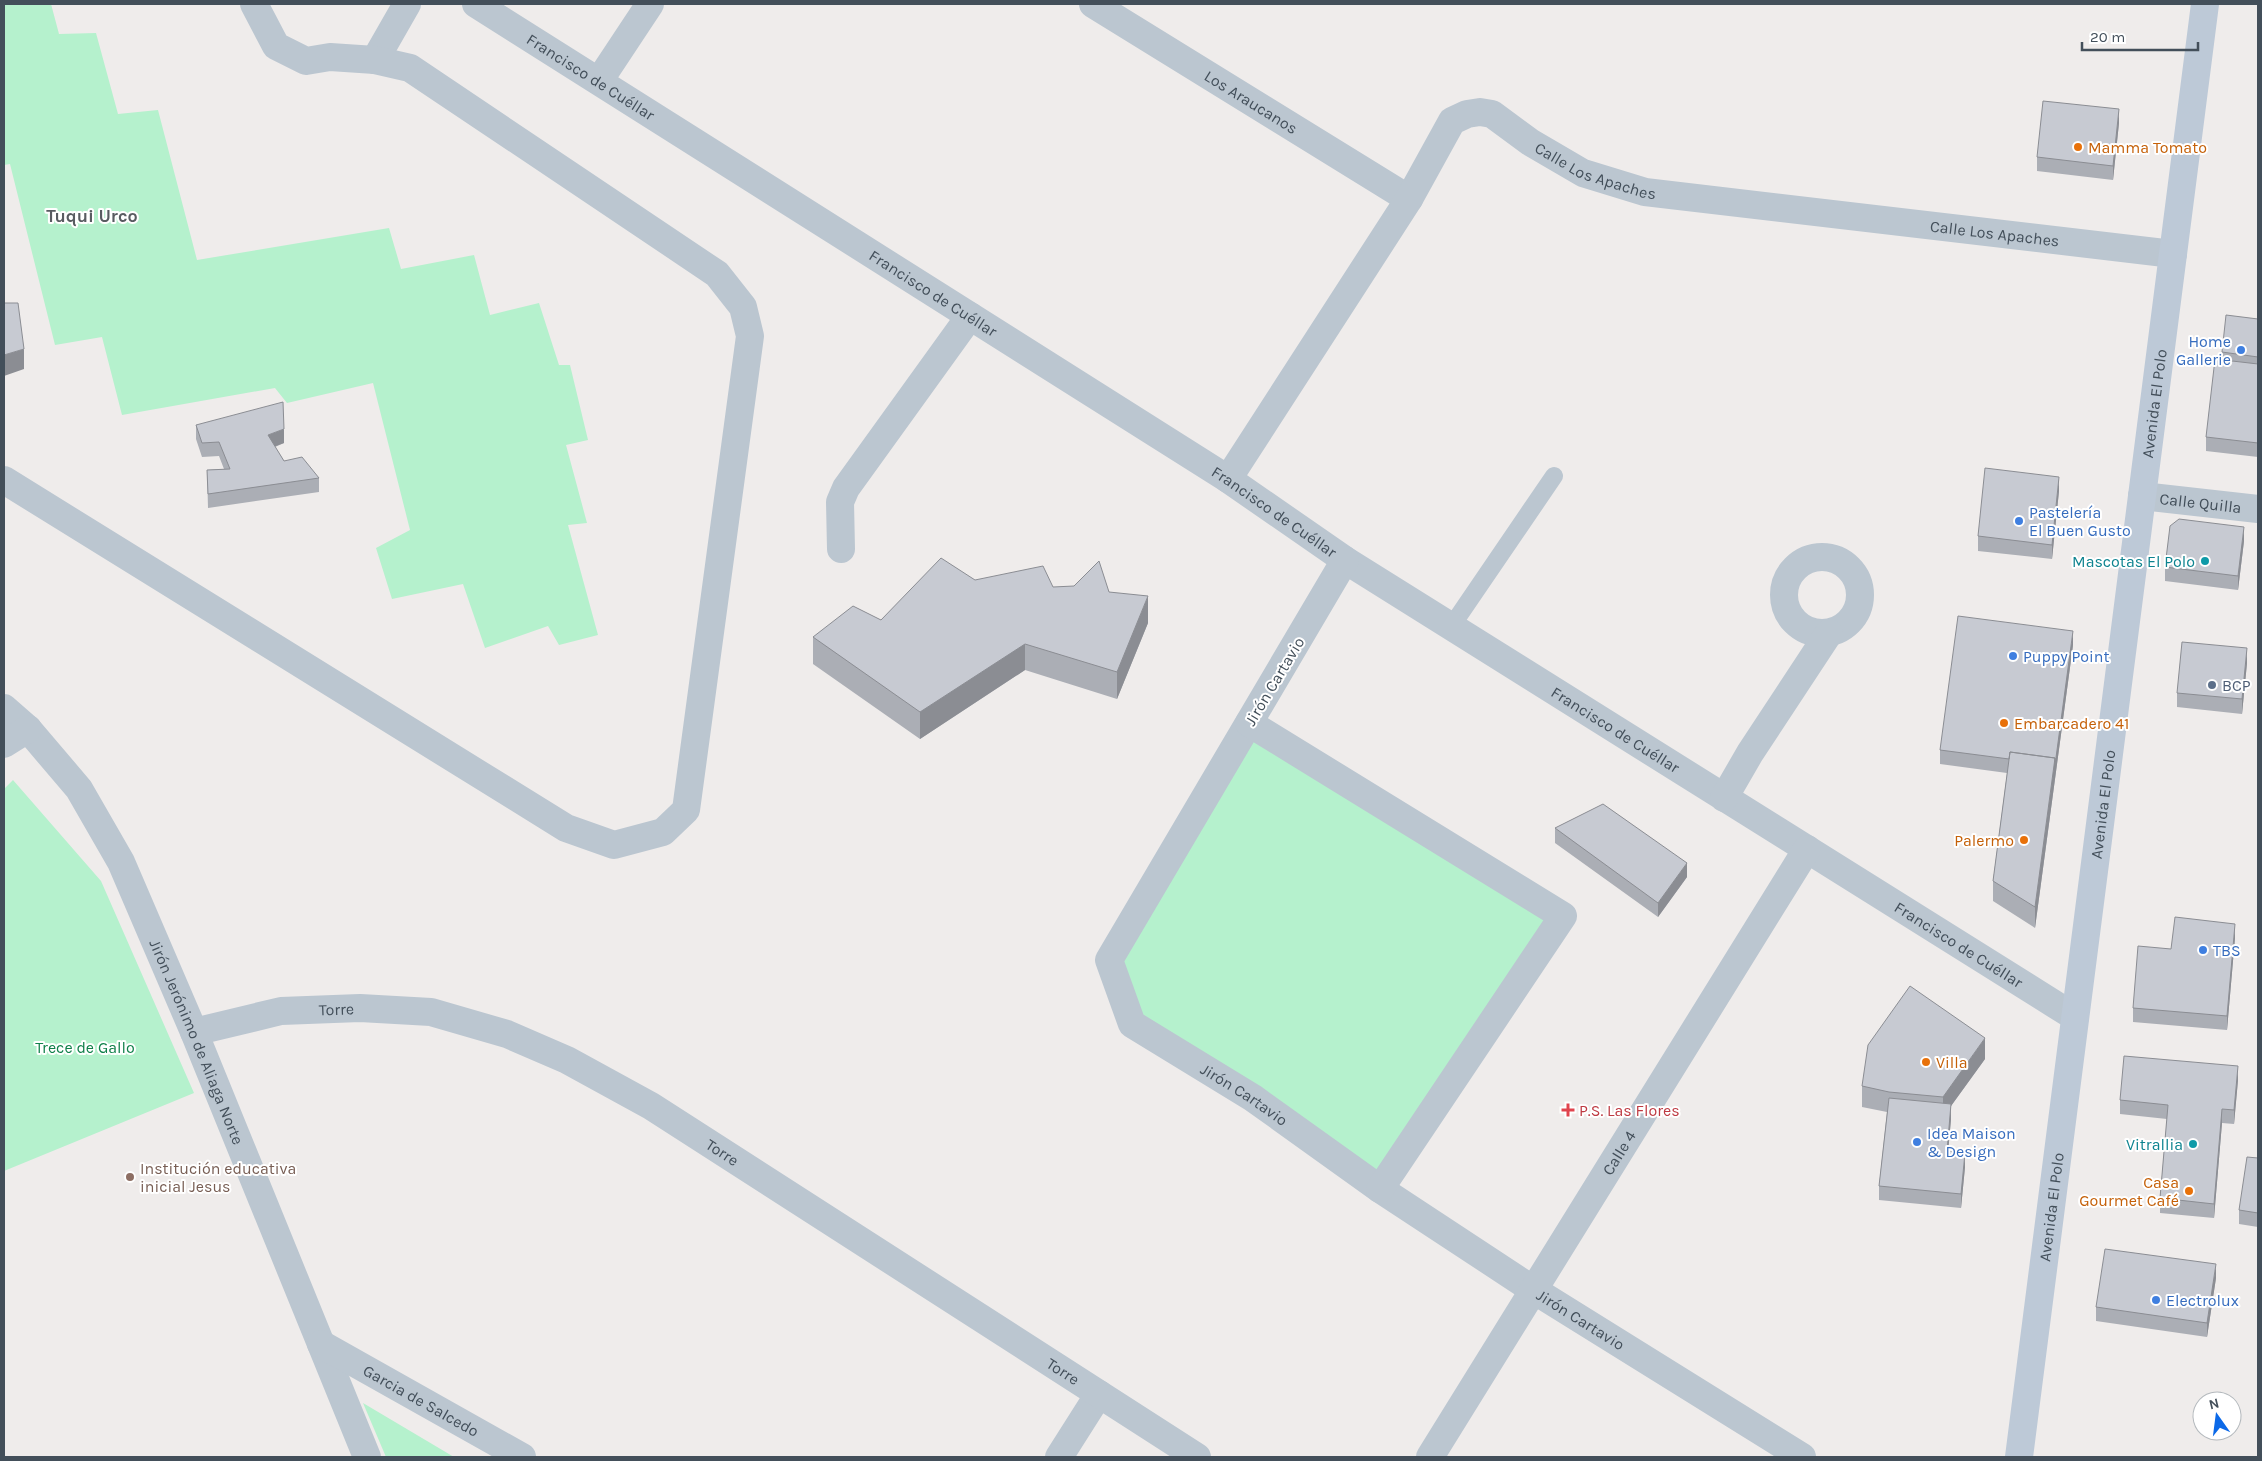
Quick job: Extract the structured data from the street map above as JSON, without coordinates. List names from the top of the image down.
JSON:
{
  "streets": {
    "main road": ["Avenida El Polo"],
    "street": [
      "Francisco de Cuéllar",
      "Los Araucanos",
      "Calle Los Apaches",
      "Calle Quilla",
      "Jirón Cartavio",
      "Torre",
      "Jirón Jerónimo de Aliaga Norte",
      "Calle 4",
      "Garcia de Salcedo"
    ]
  },
  "crossings": [
    ["Francisco de Cuéllar", "Calle Los Apaches"],
    ["Francisco de Cuéllar", "Avenida El Polo"],
    ["Francisco de Cuéllar", "Jirón Cartavio"],
    ["Francisco de Cuéllar", "Calle 4"],
    ["Los Araucanos", "Calle Los Apaches"],
    ["Calle Los Apaches", "Avenida El Polo"],
    ["Avenida El Polo", "Calle Quilla"],
    ["Jirón Cartavio", "Calle 4"],
    ["Torre", "Jirón Jerónimo de Aliaga Norte"],
    ["Jirón Jerónimo de Aliaga Norte", "Garcia de Salcedo"]
  ],
  "districts": ["Tuqui Urco"],
  "parks": ["Trece de Gallo"],
  "places": {
    "other": [
      "Mamma Tomato",
      "Home Gallerie",
      "Pastelería El Buen Gusto",
      "Mascotas El Polo",
      "Puppy Point",
      "BCP",
      "Embarcadero 41",
      "Palermo",
      "TBS",
      "Villa",
      "Idea Maison & Design",
      "Vitrallia",
      "Institución educativa inicial Jesus",
      "Casa Gourmet Café",
      "Electrolux"
    ],
    "health": ["P.S. Las Flores"]
  },
  "scale_bar": "20 m",
  "north": "top"
}
